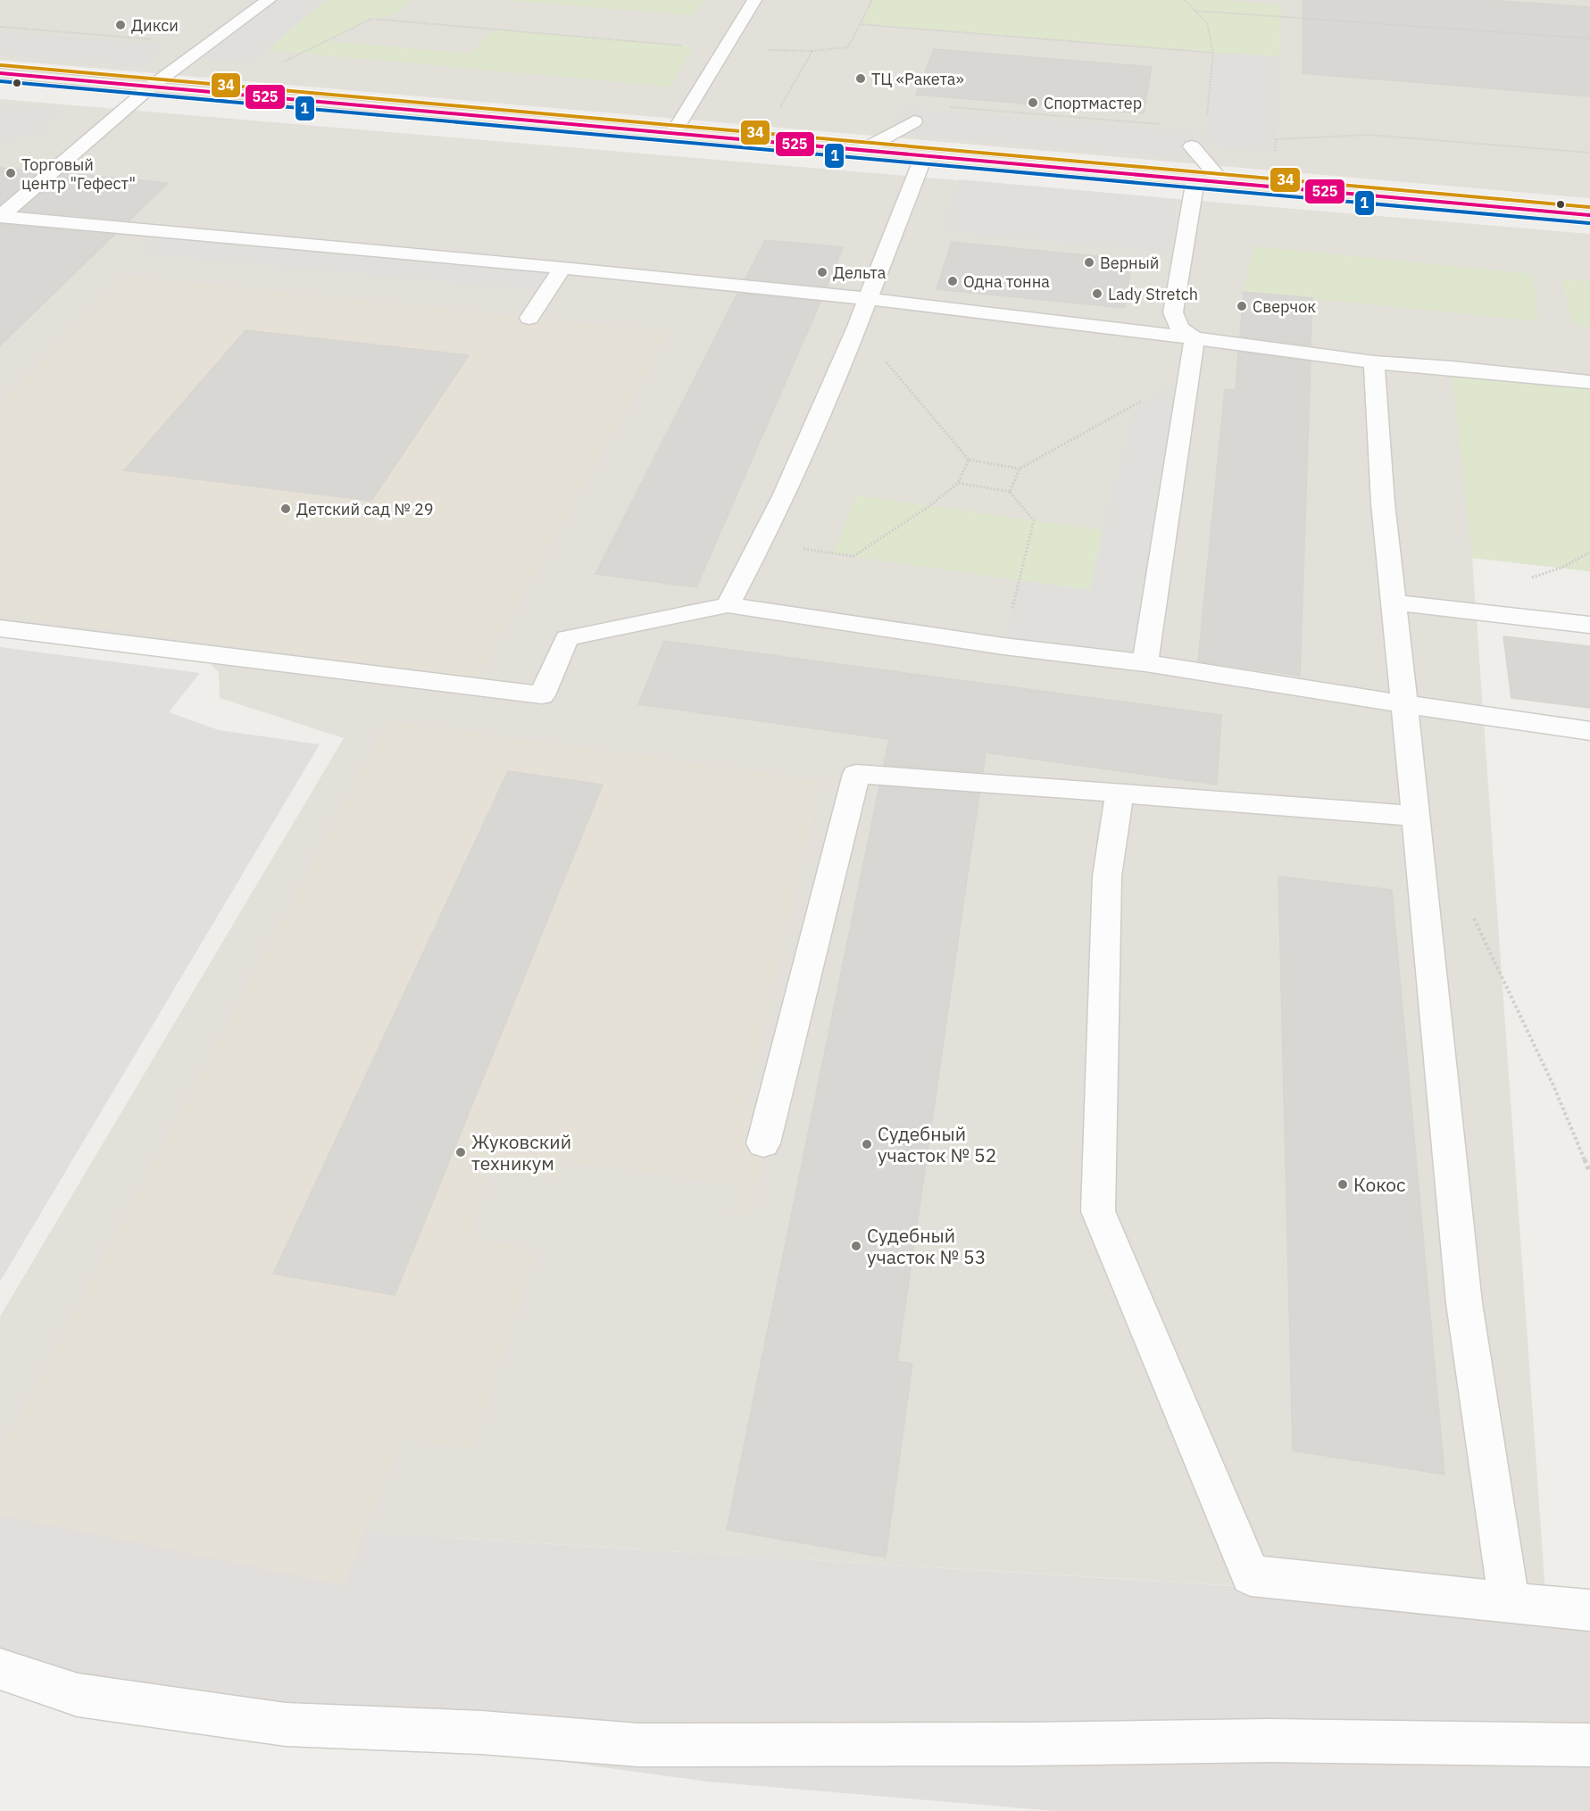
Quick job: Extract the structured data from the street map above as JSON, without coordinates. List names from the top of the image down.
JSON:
{
  "places": [
    "Дикси",
    "ТЦ «Ракета»",
    "Спортмастер",
    "Торговый центр \"Гефест\"",
    "Верный",
    "Дельта",
    "Одна тонна",
    "Lady Stretch",
    "Сверчок",
    "Детский сад № 29",
    "Судебный участок № 52",
    "Жуковский техникум",
    "Кокос",
    "Судебный участок № 53"
  ],
  "lines": ["transit line 34", "transit line 525", "transit line 1"]
}
